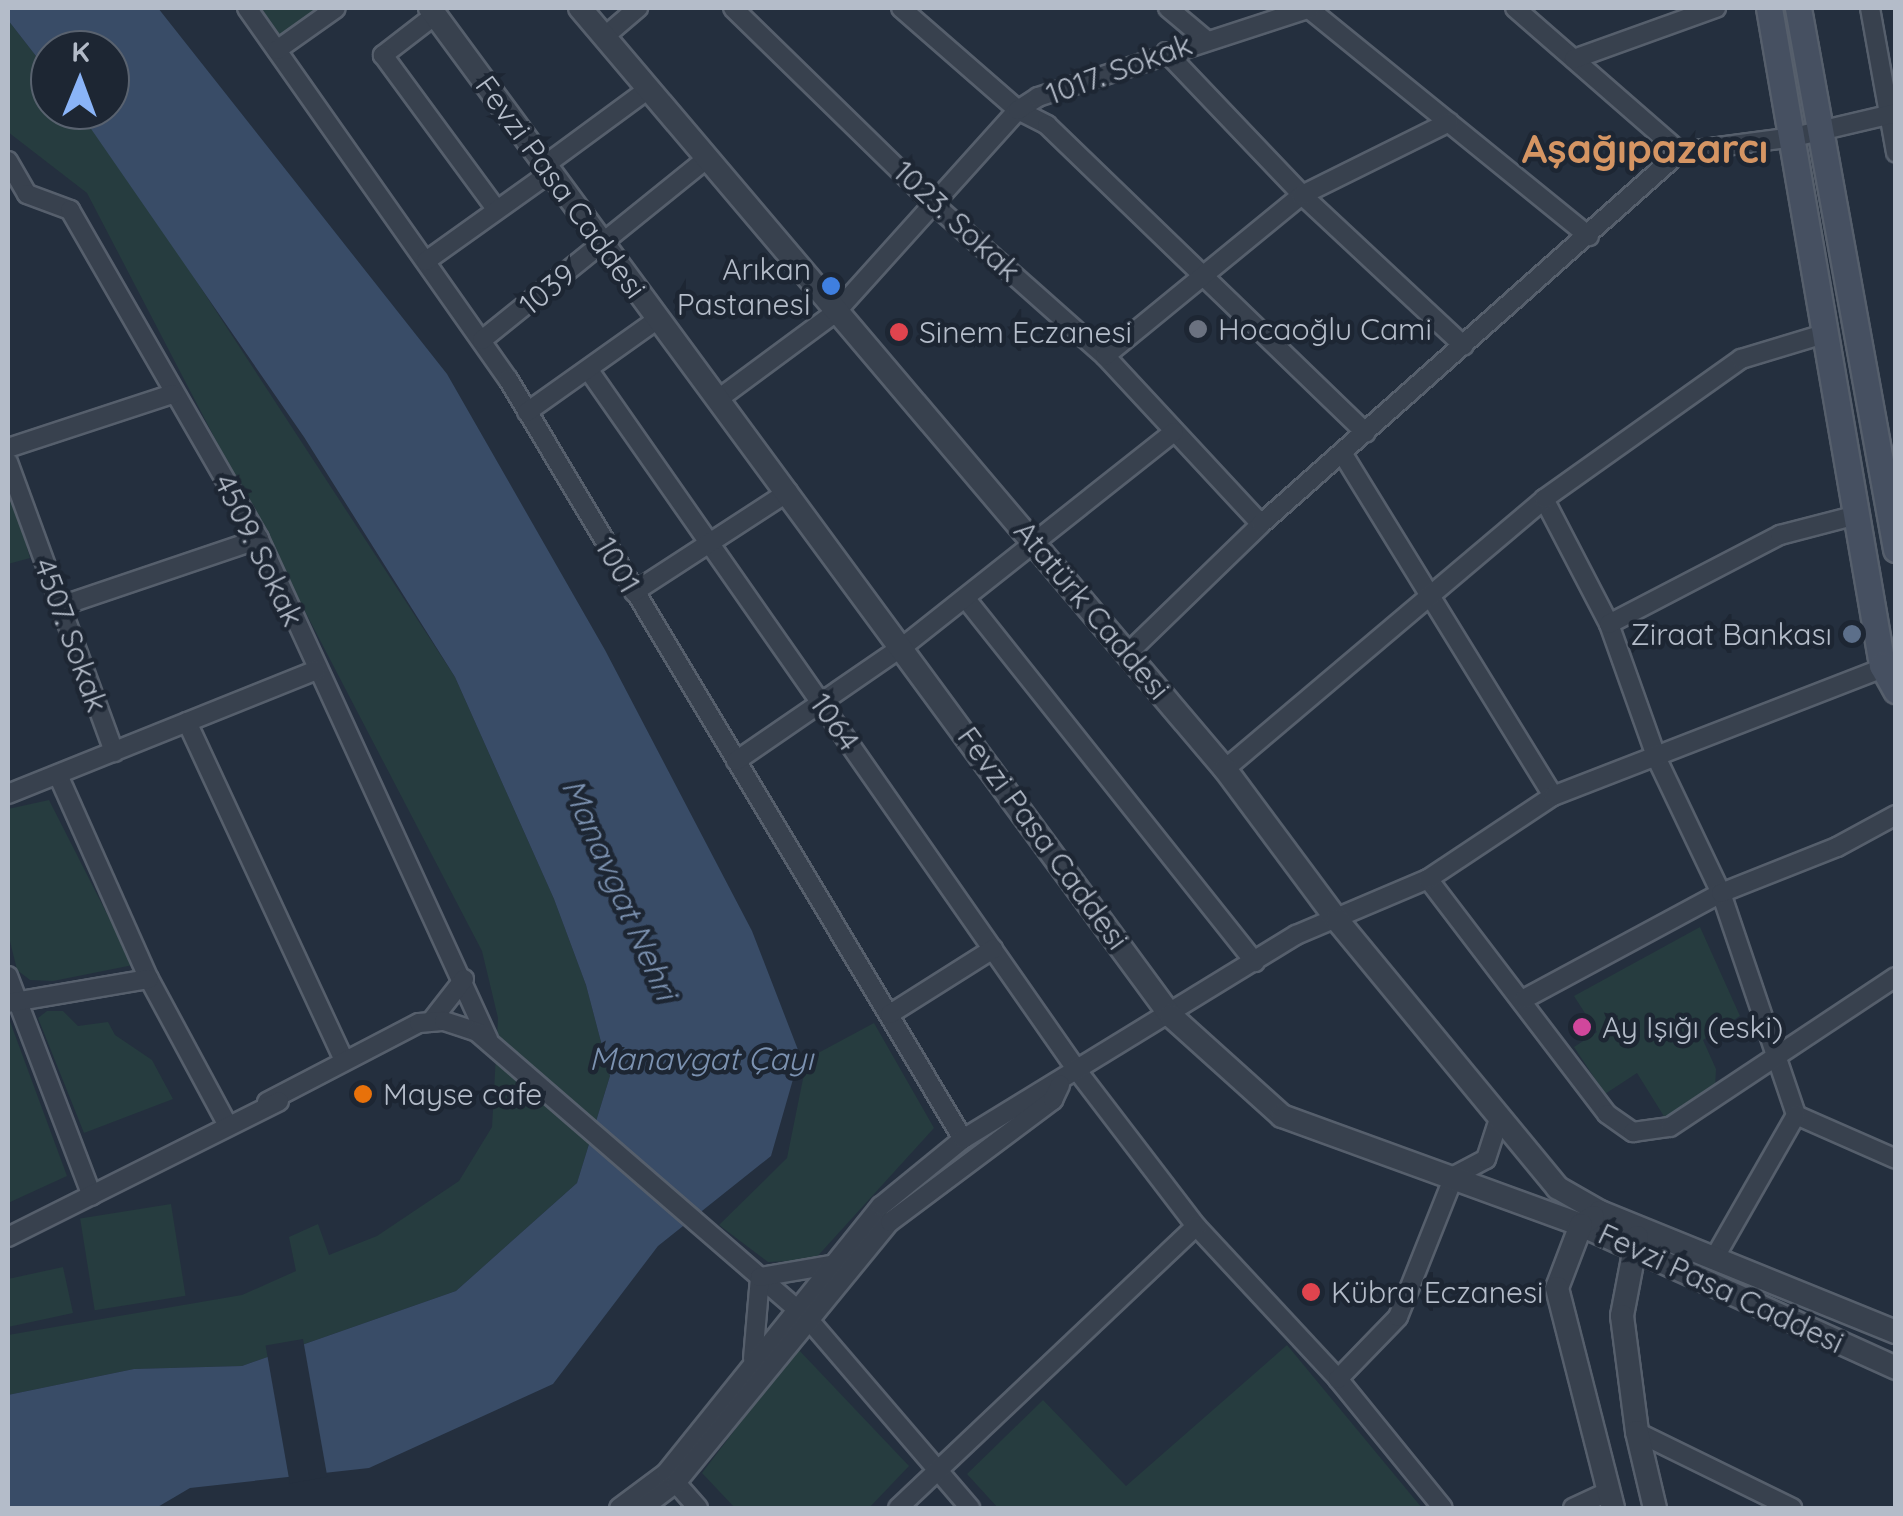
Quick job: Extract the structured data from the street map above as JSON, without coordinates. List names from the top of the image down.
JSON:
{
  "streets": {
    "street": [
      "1017. Sokak",
      "Fevzi Pasa Caddesi",
      "1023. Sokak",
      "1039",
      "4509. Sokak",
      "1001",
      "Atatürk Caddesi",
      "4507. Sokak",
      "1064"
    ]
  },
  "crossings": [
    ["1017. Sokak", "Fevzi Pasa Caddesi"],
    ["1017. Sokak", "1023. Sokak"],
    ["1017. Sokak", "Atatürk Caddesi"],
    ["Fevzi Pasa Caddesi", "1039"],
    ["Fevzi Pasa Caddesi", "Atatürk Caddesi"],
    ["1039", "1001"],
    ["1039", "Atatürk Caddesi"]
  ],
  "districts": ["Aşağıpazarcı"],
  "water": ["Manavgat Nehri", "Manavgat Çayı"],
  "places": [
    "Arıkan Pastanesİ",
    "Hocaoğlu Cami",
    "Sinem Eczanesi",
    "Ziraat Bankası",
    "Ay Işığı (eski)",
    "Mayse cafe",
    "Kübra Eczanesi"
  ],
  "north": "top"
}
